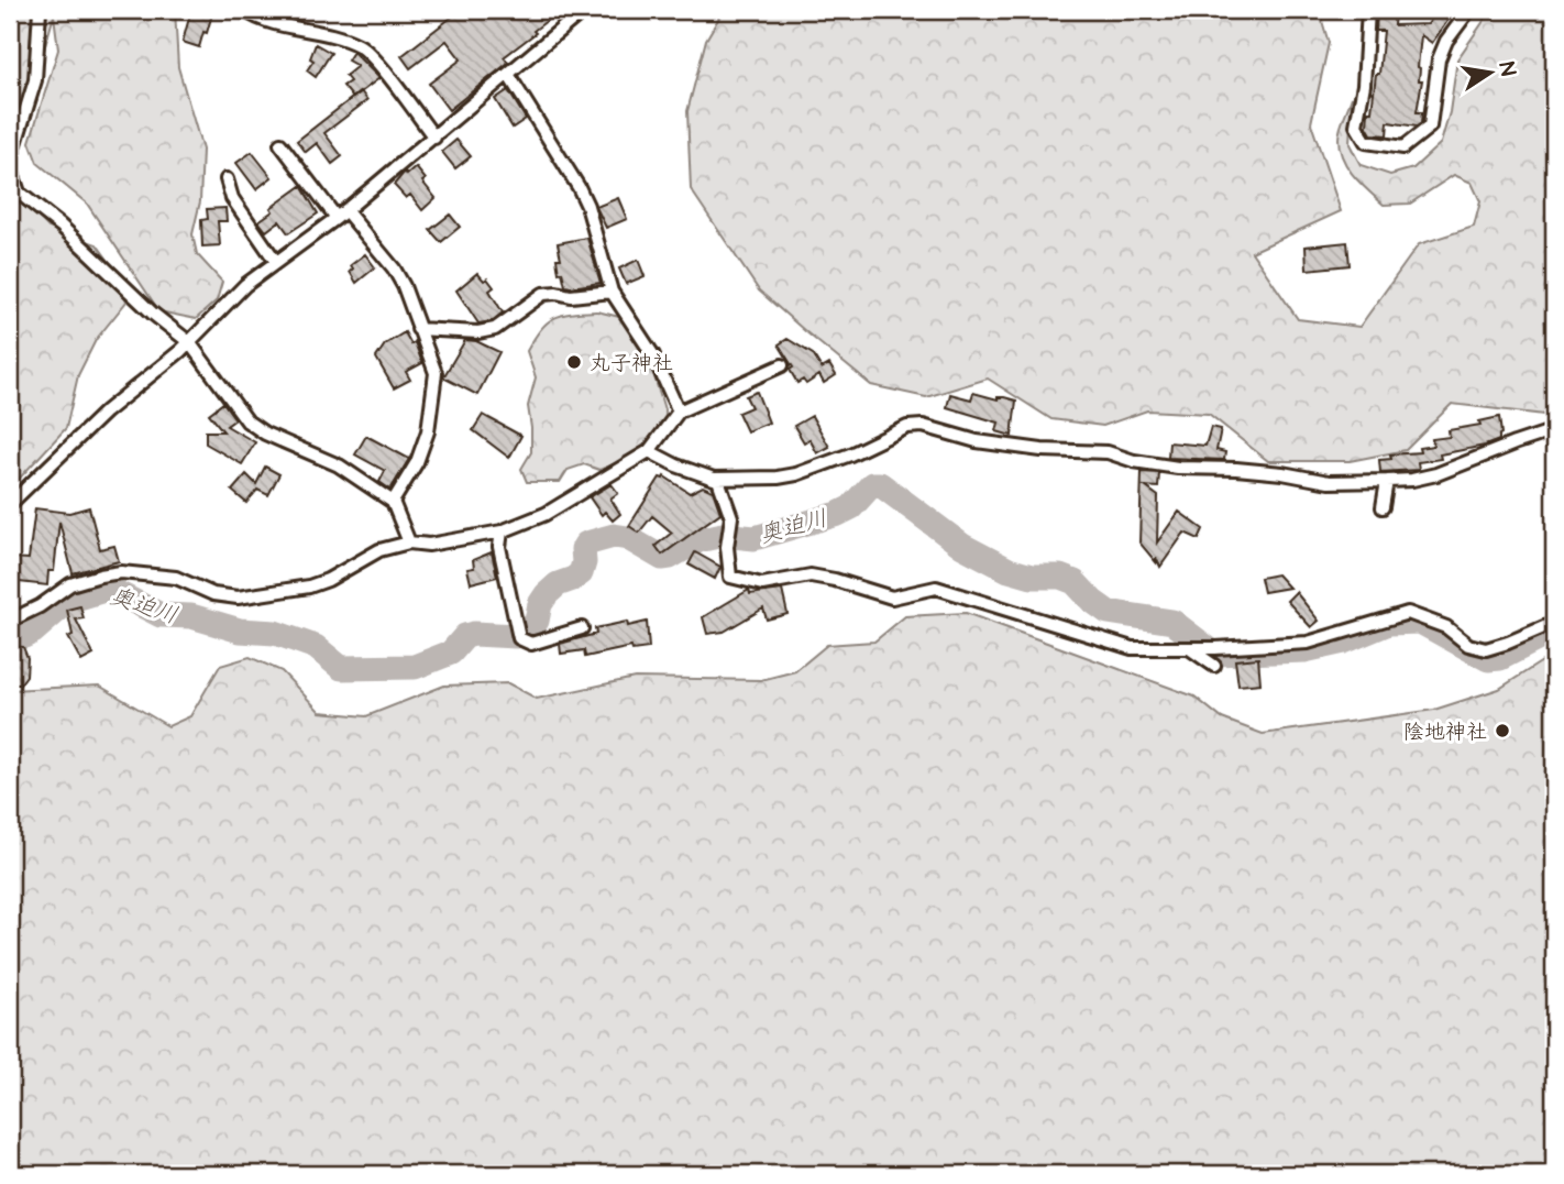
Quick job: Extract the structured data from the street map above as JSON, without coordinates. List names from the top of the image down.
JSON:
{
  "water": ["奥迫川"],
  "places": ["丸子神社", "陰地神社"],
  "north": "right"
}
